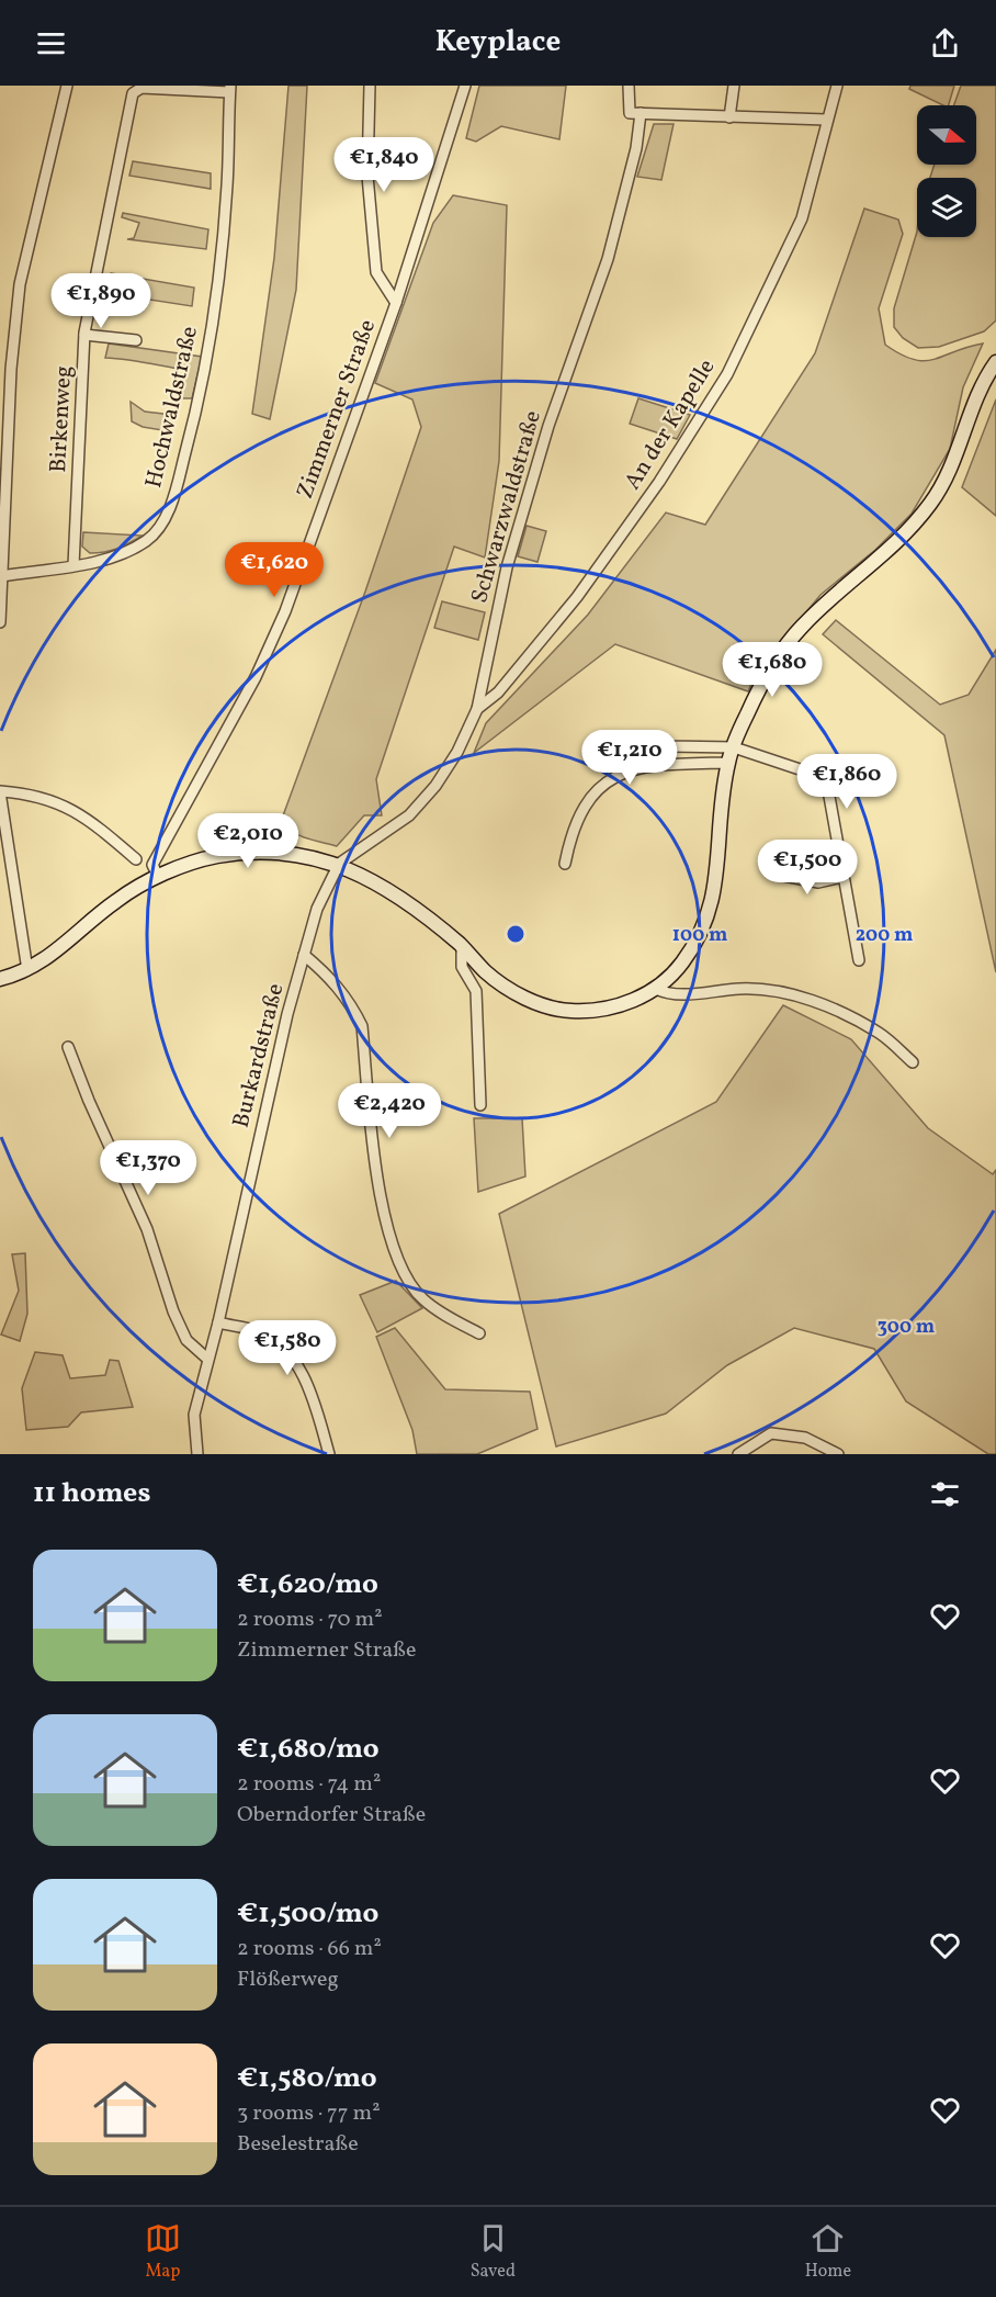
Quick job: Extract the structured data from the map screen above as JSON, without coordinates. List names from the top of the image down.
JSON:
{
  "streets": {
    "street": [
      "Hochwaldstraße",
      "Zimmerner Straße",
      "Birkenweg",
      "An der Kapelle",
      "Schwarzwaldstraße",
      "Burkardstraße"
    ]
  },
  "crossings": [
    ["Hochwaldstraße", "Birkenweg"],
    ["An der Kapelle", "Schwarzwaldstraße"],
    ["Schwarzwaldstraße", "Burkardstraße"]
  ],
  "north": "right",
  "page": {
    "header": "Keyplace",
    "price": [
      "€1,840",
      "€1,890",
      "€1,620",
      "€1,680",
      "€1,210",
      "€1,860",
      "€2,010",
      "€1,500",
      "€2,420",
      "€1,370",
      "€1,580"
    ],
    "heading": "11 homes",
    "list": [
      {
        "name": "€1,620/mo",
        "note": "2 rooms · 70 m² · Zimmerner Straße"
      },
      {
        "name": "€1,680/mo",
        "note": "2 rooms · 74 m² · Oberndorfer Straße"
      },
      {
        "name": "€1,500/mo",
        "note": "2 rooms · 66 m² · Flößerweg"
      },
      {
        "name": "€1,580/mo",
        "note": "3 rooms · 77 m² · Beselestraße"
      }
    ],
    "tabs": ["Map", "Saved", "Home"]
  },
  "rings": ["100 m", "200 m", "300 m"]
}
